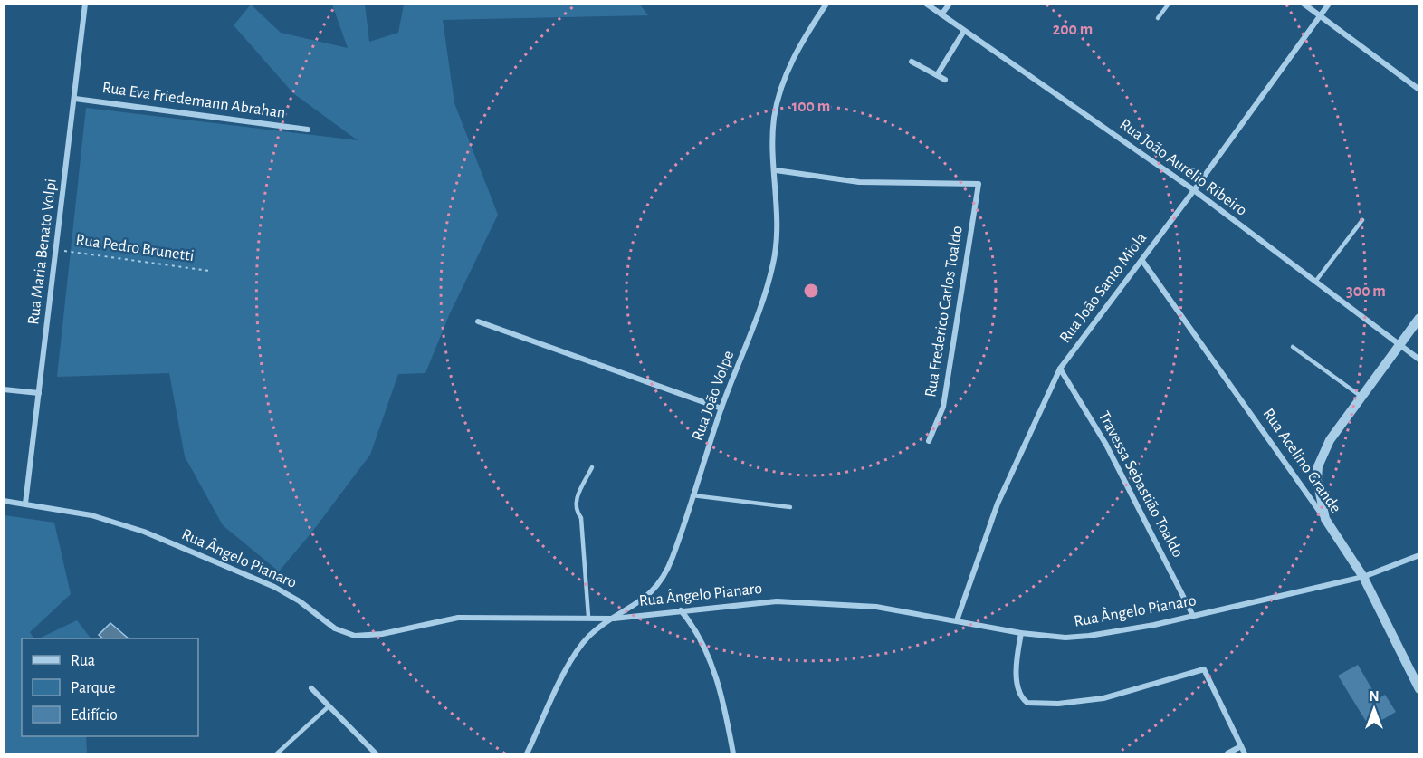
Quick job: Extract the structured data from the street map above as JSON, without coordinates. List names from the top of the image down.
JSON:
{
  "streets": {
    "street": [
      "Rua Eva Friedemann Abrahan",
      "Rua João Aurélio Ribeiro",
      "Rua Maria Benato Volpi",
      "Rua João Santo Miola",
      "Rua Frederico Carlos Toaldo",
      "Rua João Volpe",
      "Rua Acelino Grande",
      "Travessa Sebastião Toaldo",
      "Rua Ângelo Pianaro"
    ],
    "path": ["Rua Pedro Brunetti"]
  },
  "crossings": [
    ["Rua Eva Friedemann Abrahan", "Rua Maria Benato Volpi"],
    ["Rua João Aurélio Ribeiro", "Rua João Santo Miola"],
    ["Rua Pedro Brunetti", "Rua Maria Benato Volpi"],
    ["Rua Maria Benato Volpi", "Rua Ângelo Pianaro"],
    ["Rua João Santo Miola", "Rua Acelino Grande"],
    ["Rua João Santo Miola", "Travessa Sebastião Toaldo"],
    ["Rua João Santo Miola", "Rua Ângelo Pianaro"],
    ["Rua Frederico Carlos Toaldo", "Rua João Volpe"],
    ["Rua João Volpe", "Rua Ângelo Pianaro"],
    ["Rua Acelino Grande", "Rua Ângelo Pianaro"],
    ["Travessa Sebastião Toaldo", "Rua Ângelo Pianaro"]
  ],
  "legend": ["Rua", "Parque", "Edifício"],
  "north": "top",
  "rings": ["200 m", "100 m", "300 m"]
}
